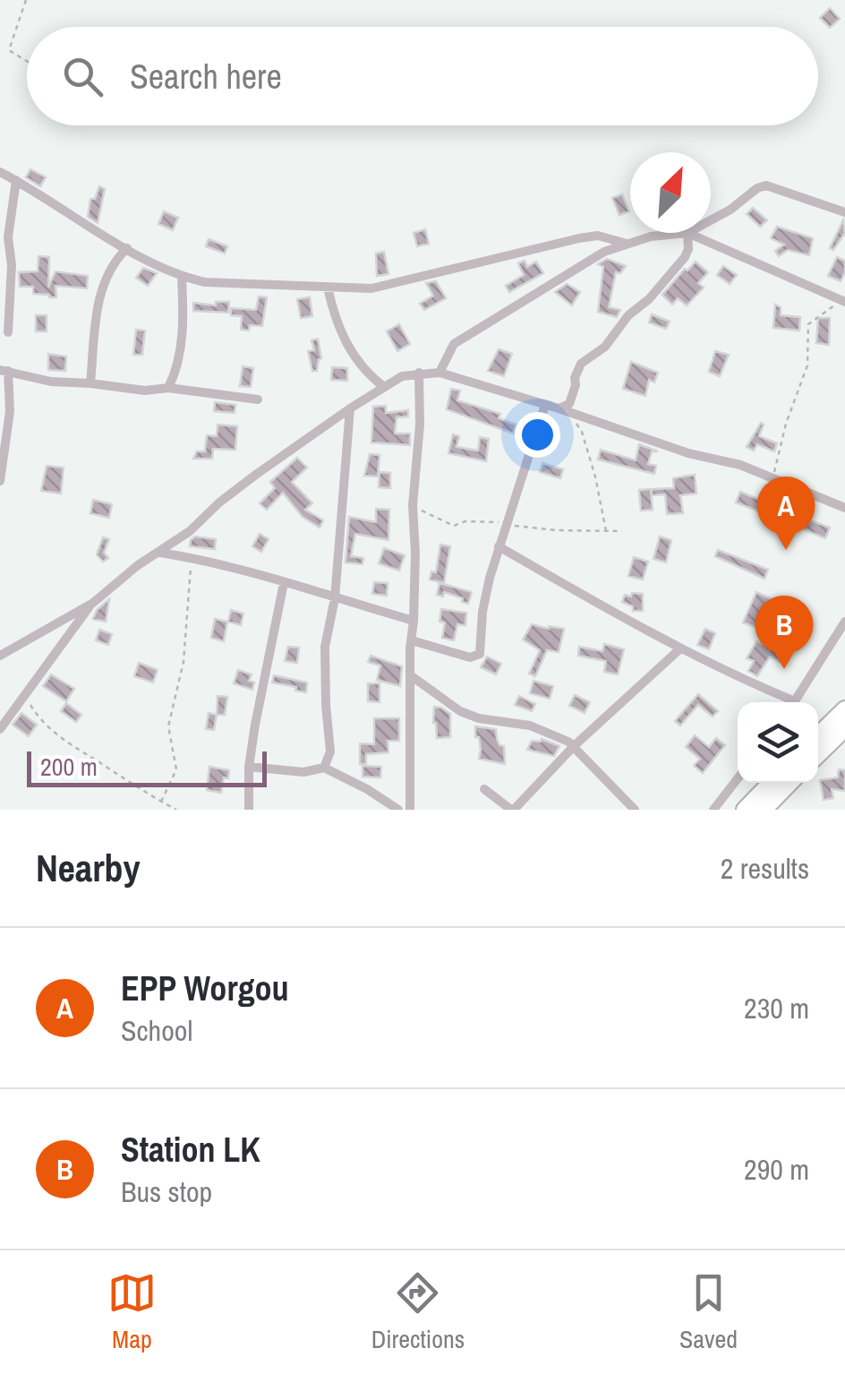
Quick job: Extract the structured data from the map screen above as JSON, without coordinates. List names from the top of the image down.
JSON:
{
  "scale_bar": "200 m",
  "north": "top right",
  "page": {
    "search": "Search here",
    "pins": ["A", "B"],
    "scale": "200 m",
    "heading": ["Nearby", "2 results"],
    "list": [
      {
        "mark": "A",
        "name": "EPP Worgou",
        "note": "School",
        "value": "230 m"
      },
      {
        "mark": "B",
        "name": "Station LK",
        "note": "Bus stop",
        "value": "290 m"
      }
    ],
    "nav": ["Map", "Directions", "Saved"]
  }
}
